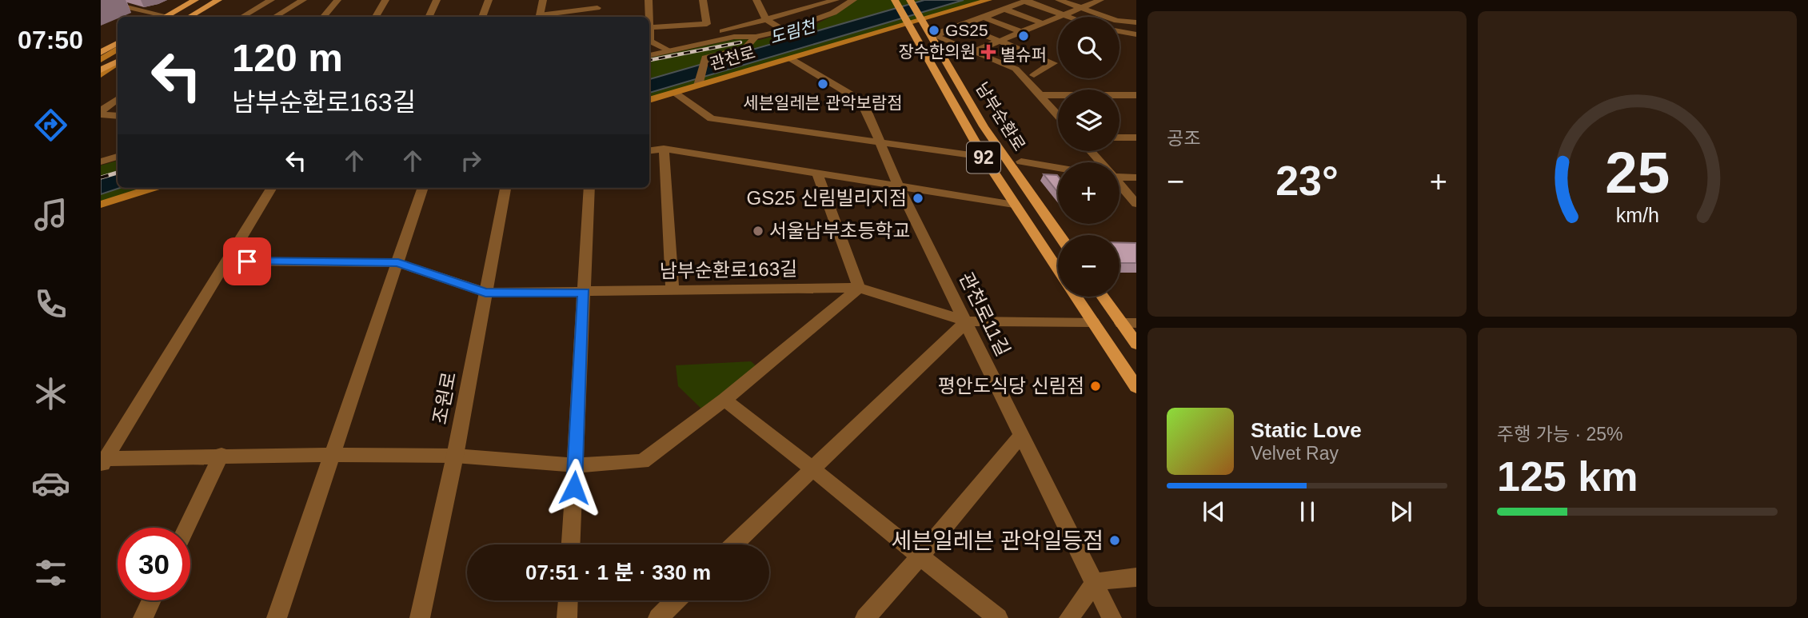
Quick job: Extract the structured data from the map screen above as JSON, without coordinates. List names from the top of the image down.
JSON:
{
  "streets": {
    "main road": ["관천로", "남부순환로", "92"],
    "street": ["남부순환로163길", "관천로11길", "조원로"]
  },
  "crossings": [
    ["관천로", "남부순환로"],
    ["관천로", "관천로11길"],
    ["남부순환로", "남부순환로163길"],
    ["남부순환로163길", "관천로11길"],
    ["남부순환로163길", "조원로"]
  ],
  "water": ["도림천"],
  "places": {
    "other": [
      "GS25",
      "별슈퍼",
      "세븐일레븐 관악보람점",
      "GS25 신림빌리지점",
      "서울남부초등학교",
      "평안도식당 신림점",
      "세븐일레븐 관악일등점"
    ],
    "health": ["장수한의원"]
  },
  "page": {
    "tabs": "07:50",
    "tile": [
      "공조",
      ["주행 가능 · 25%", "125 km"]
    ],
    "map_buttons": ["+", "−"],
    "turn": ["120 m", "남부순환로163길"],
    "heat": ["−", "23°", "+"],
    "song": ["Static Love", "Velvet Ray"],
    "limit": "30",
    "trip": "07:51 · 1 분 · 330 m",
    "gauge": ["25", "km/h"]
  }
}
